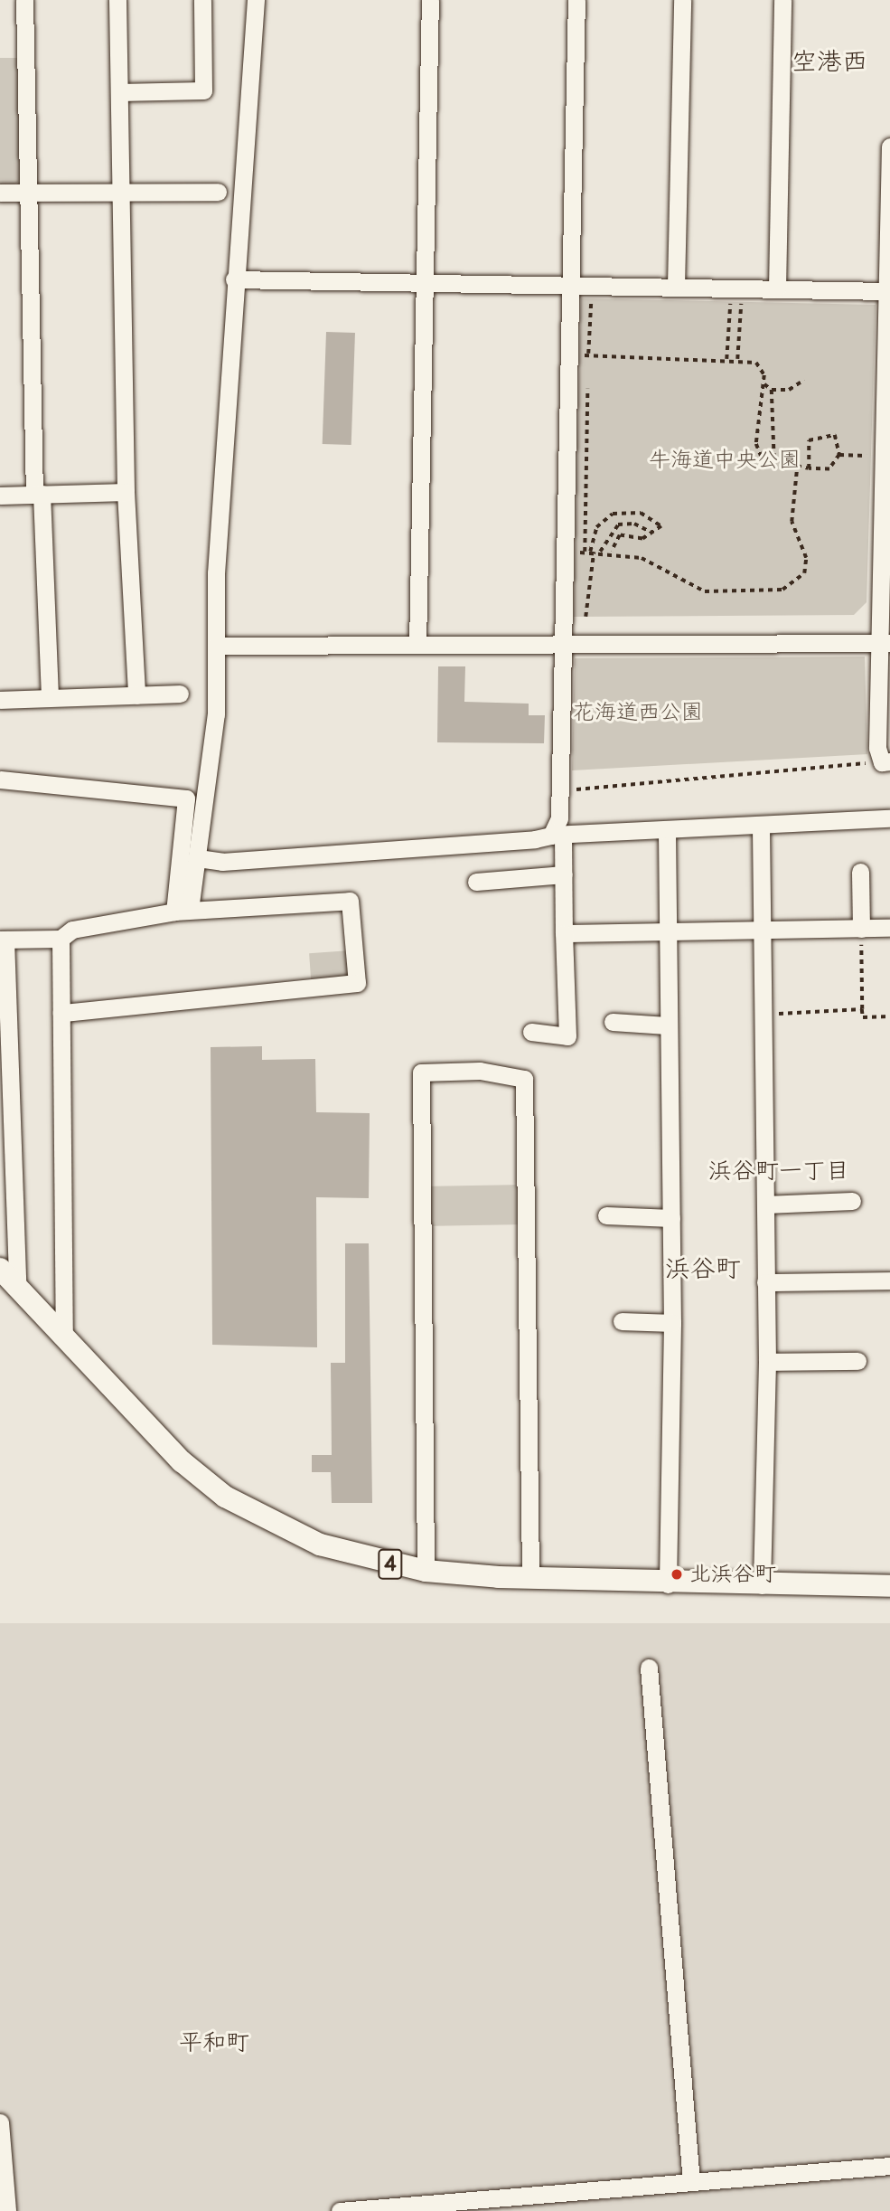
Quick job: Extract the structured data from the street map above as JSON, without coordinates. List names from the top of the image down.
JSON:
{
  "streets": {
    "main road": ["4"]
  },
  "districts": [
    "空港西",
    "浜谷町一丁目",
    "浜谷町",
    "平和町"
  ],
  "parks": ["牛海道中央公園", "花海道西公園"],
  "places": ["北浜谷町"]
}
